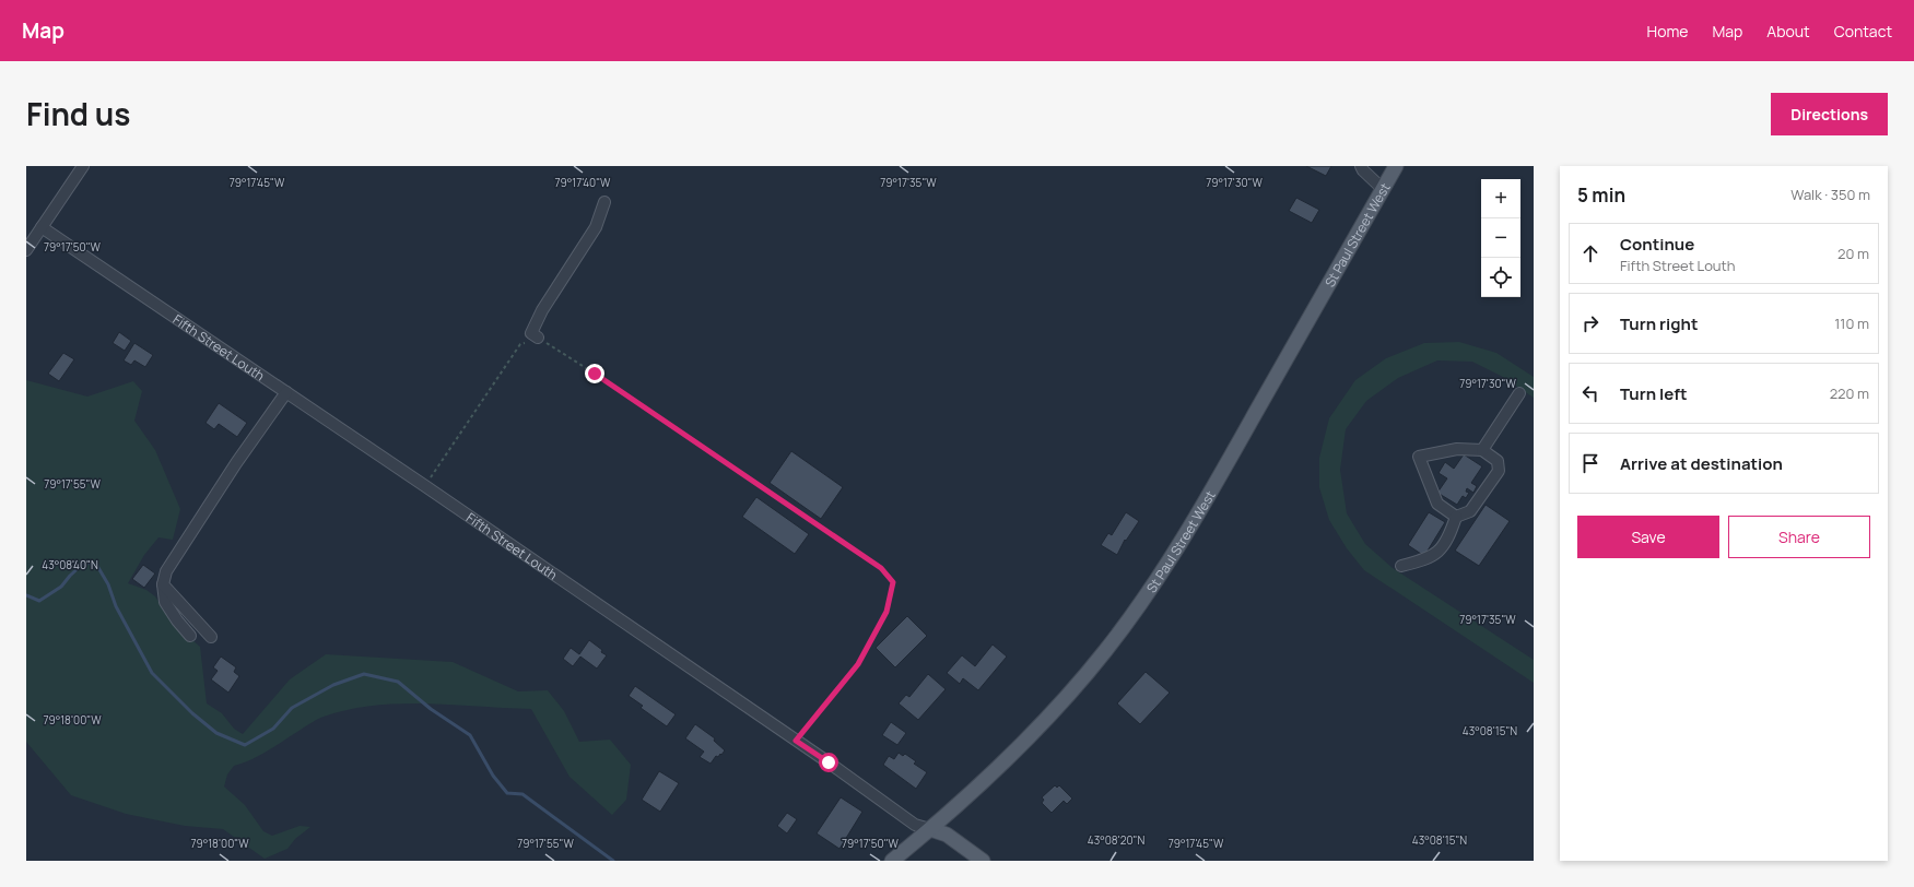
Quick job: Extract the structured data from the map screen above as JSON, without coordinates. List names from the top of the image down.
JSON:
{
  "streets": {
    "main road": ["St Paul Street West", "Fifth Street Louth"]
  },
  "crossings": [
    ["St Paul Street West", "Fifth Street Louth"]
  ],
  "page": {
    "header": "Map",
    "nav": [
      "Home",
      "Map",
      "About",
      "Contact"
    ],
    "title": "Find us",
    "buttons": [
      "Directions",
      ["Save", "Share"]
    ],
    "heading": ["5 min", "Walk · 350 m"],
    "map_buttons": ["+", "−"],
    "list": [
      ["Continue", "Fifth Street Louth", "20 m"],
      ["Turn right", "110 m"],
      ["Turn left", "220 m"],
      "Arrive at destination"
    ]
  },
  "coordinates": [
    "79°17'45\"W",
    "79°17'40\"W",
    "79°17'35\"W",
    "79°17'30\"W",
    "79°17'50\"W",
    "79°17'55\"W",
    "43°08'40\"N",
    "79°18'00\"W",
    "43°08'15\"N",
    "43°08'20\"N"
  ]
}
